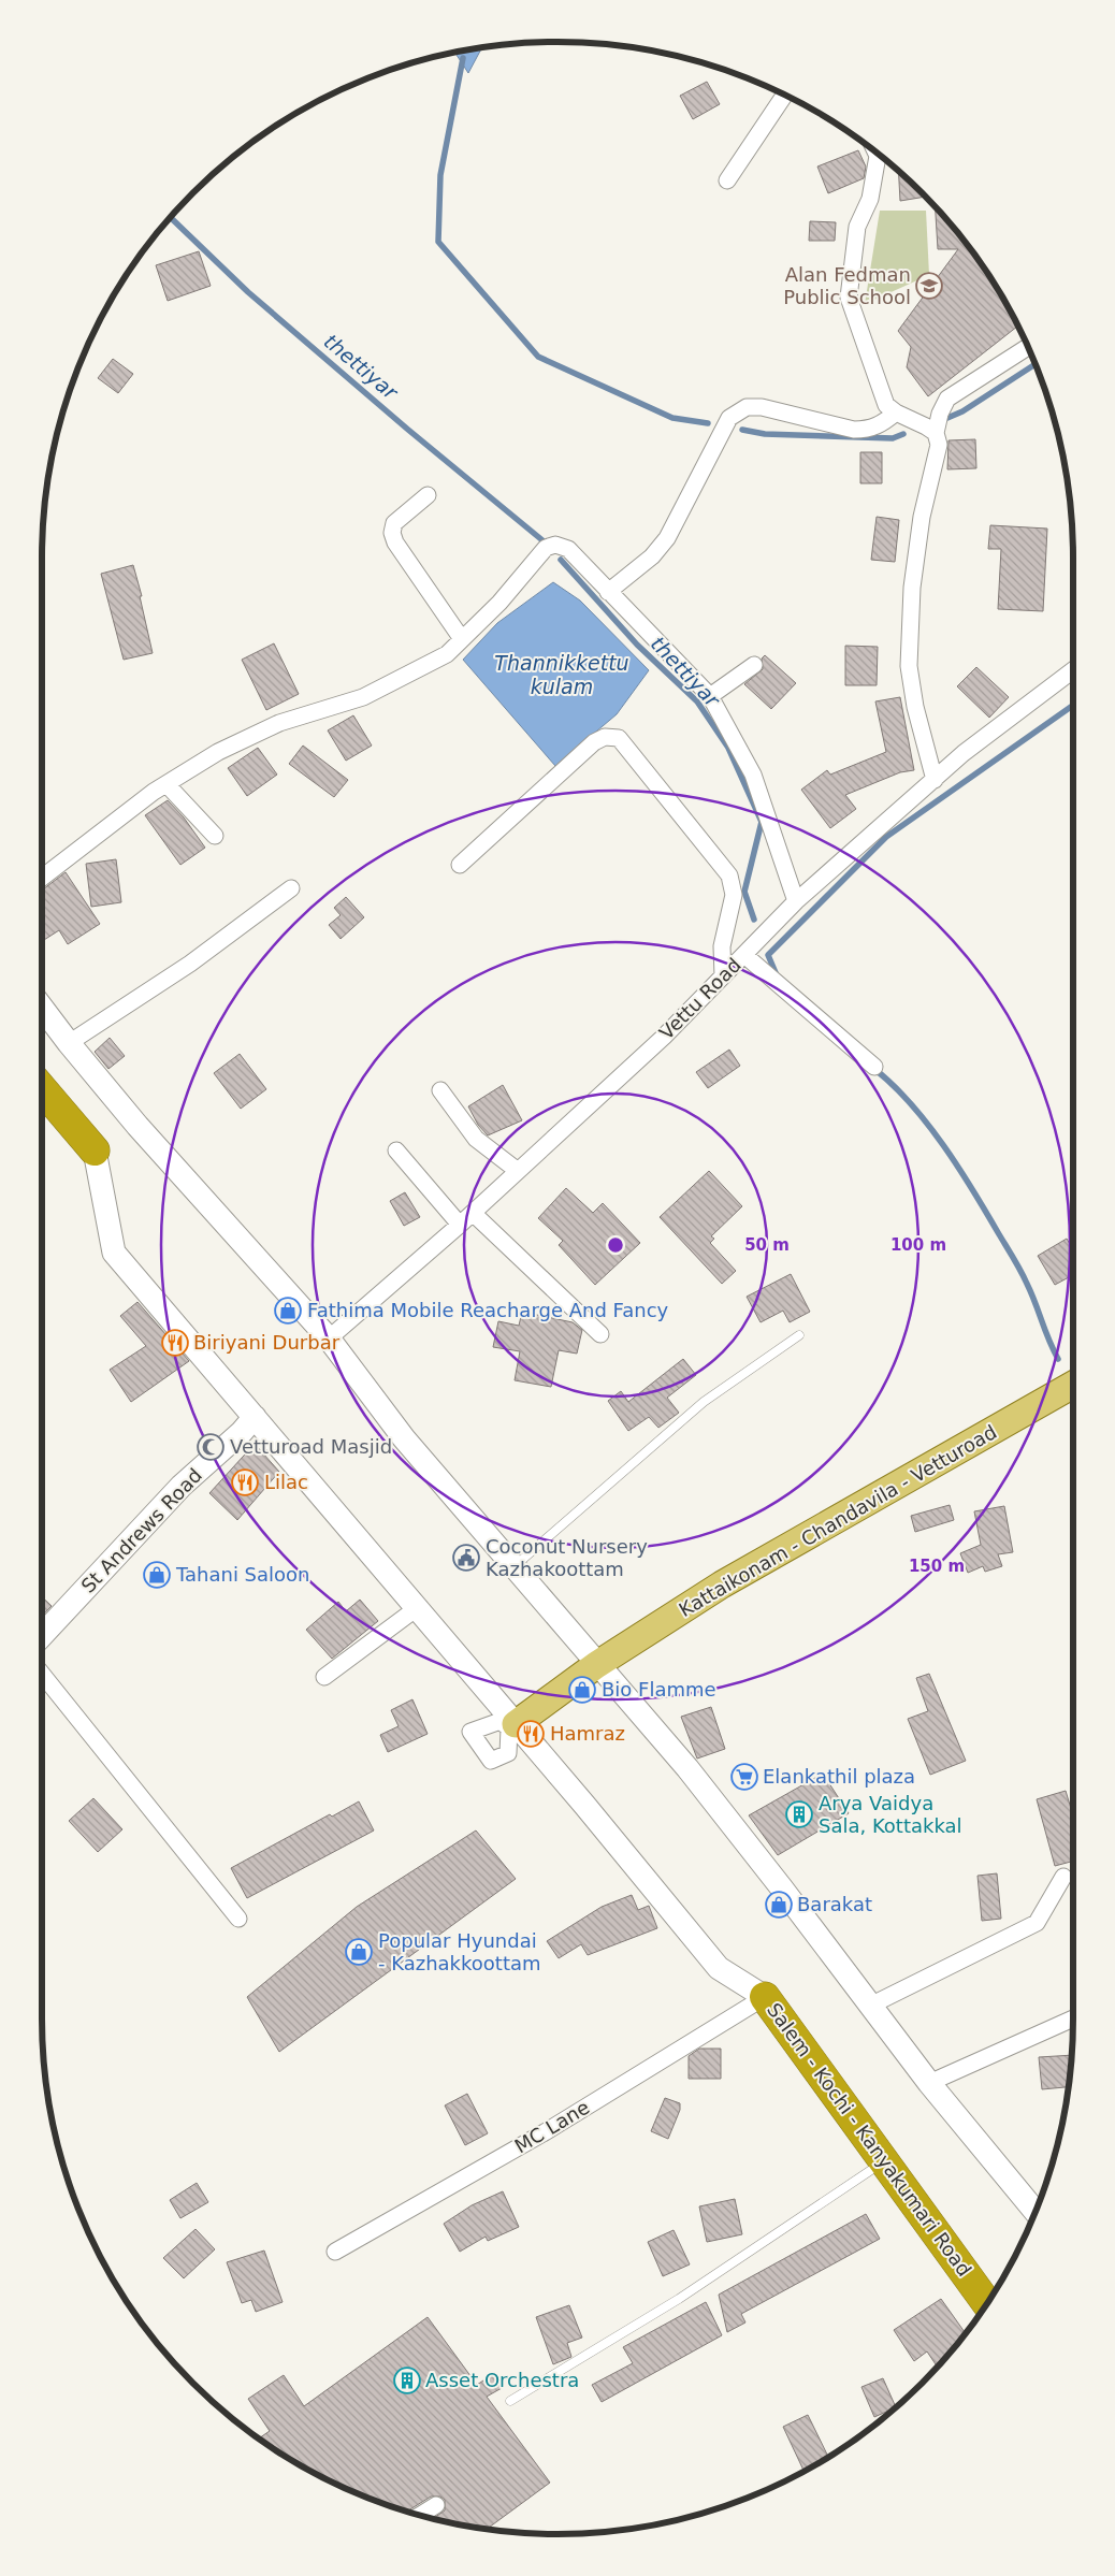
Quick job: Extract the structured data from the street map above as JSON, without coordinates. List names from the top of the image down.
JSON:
{
  "streets": {
    "highway": ["Salem - Kochi - Kanyakumari Road"],
    "main road": ["Kattaikonam - Chandavila - Vetturoad"],
    "street": ["Vettu Road", "St Andrews Road", "MC Lane"]
  },
  "crossings": [
    ["MC Lane", "Salem - Kochi - Kanyakumari Road"]
  ],
  "water": ["thettiyar", "Thannikkettu kulam"],
  "places": {
    "school or university": ["Alan Fedman Public School"],
    "shop": [
      "Fathima Mobile Reacharge And Fancy",
      "Tahani Saloon",
      "Bio Flamme",
      "Barakat",
      "Popular Hyundai - Kazhakkoottam"
    ],
    "restaurant": ["Biriyani Durbar", "Lilac", "Hamraz"],
    "mosque": ["Vetturoad Masjid"],
    "public building": ["Coconut Nursery Kazhakoottam"],
    "supermarket": ["Elankathil plaza"],
    "building": ["Arya Vaidya Sala, Kottakkal", "Asset Orchestra"]
  },
  "rings": ["50 m", "100 m", "150 m"]
}
